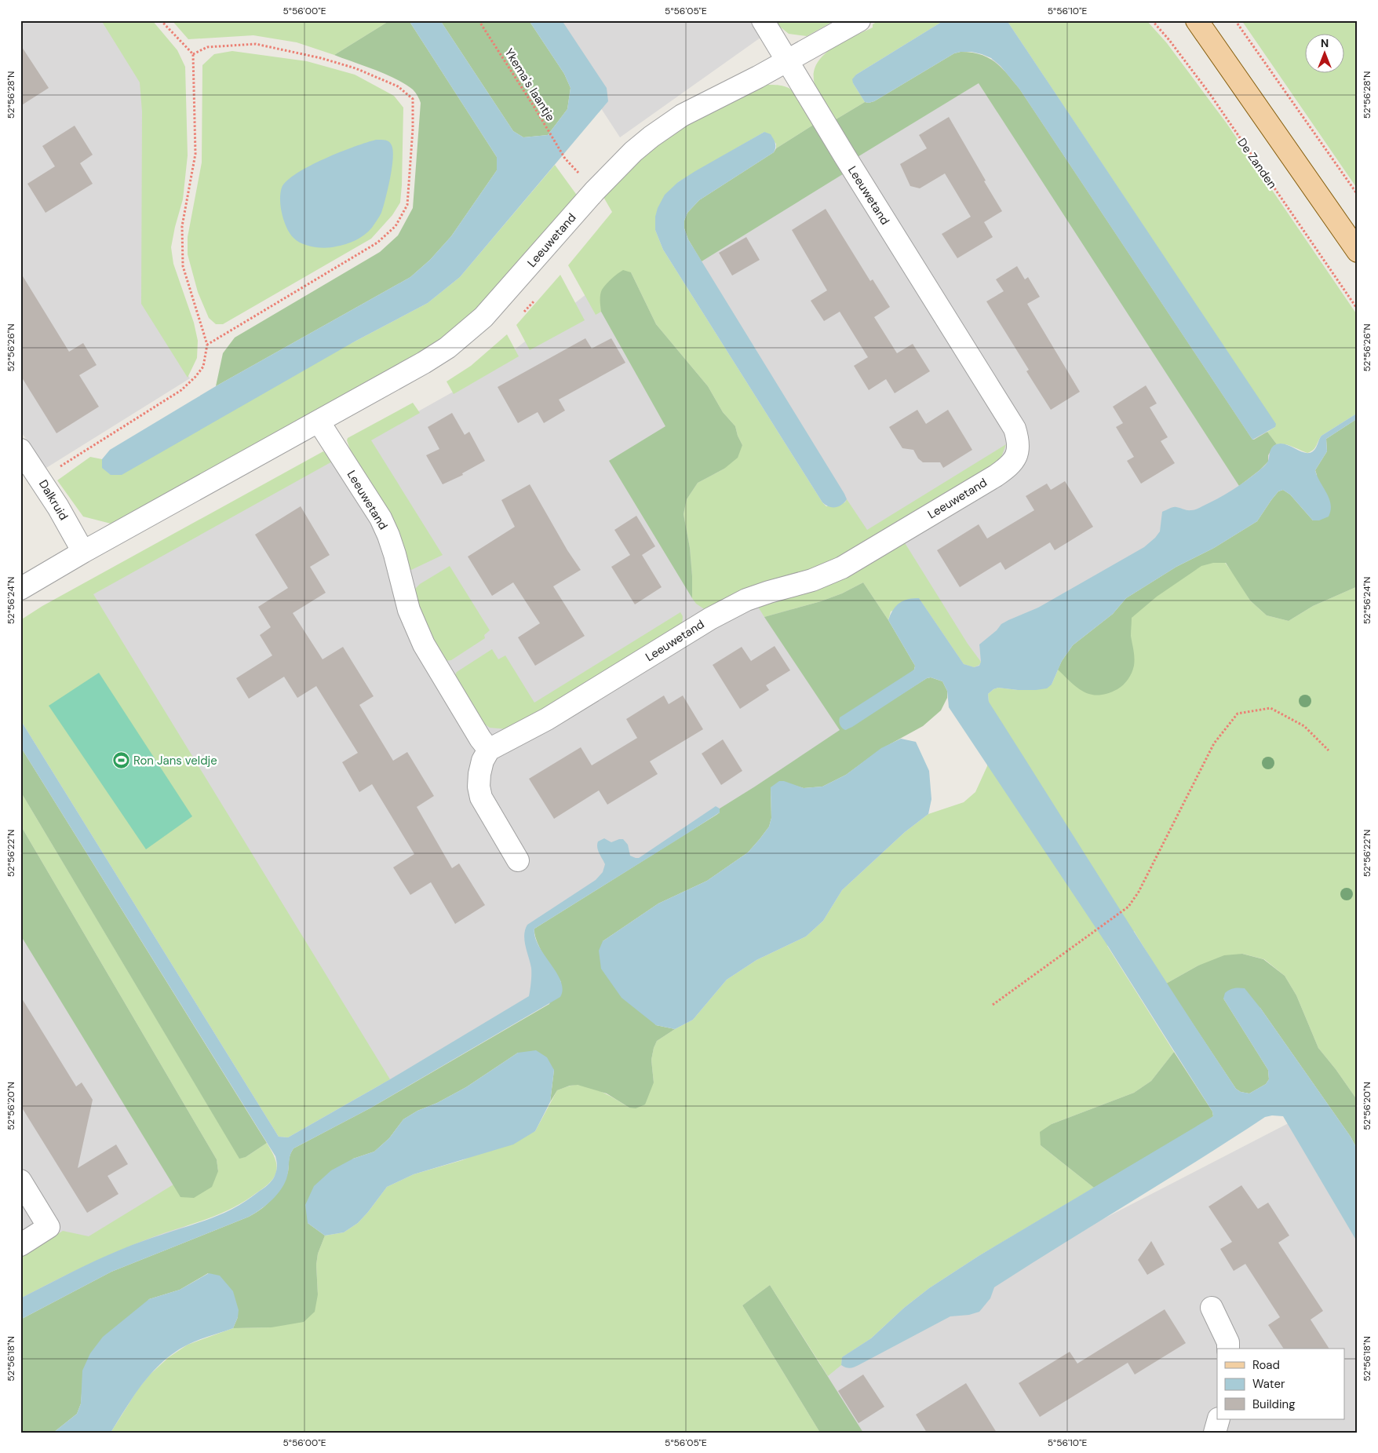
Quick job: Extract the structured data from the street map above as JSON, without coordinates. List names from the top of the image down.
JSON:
{
  "streets": {
    "street": ["Leeuwetand", "Dalkruid"],
    "path": ["Ykema's laantje", "De Zanden"]
  },
  "crossings": [
    ["Leeuwetand", "Dalkruid"]
  ],
  "places": {
    "sports": ["Ron Jans veldje"]
  },
  "legend": ["Road", "Water", "Building"],
  "north": "top",
  "coordinates": [
    "5°56'00\"E",
    "5°56'05\"E",
    "5°56'10\"E",
    "52°56'28\"N",
    "52°56'26\"N",
    "52°56'24\"N",
    "52°56'22\"N",
    "52°56'20\"N",
    "52°56'18\"N"
  ]
}
